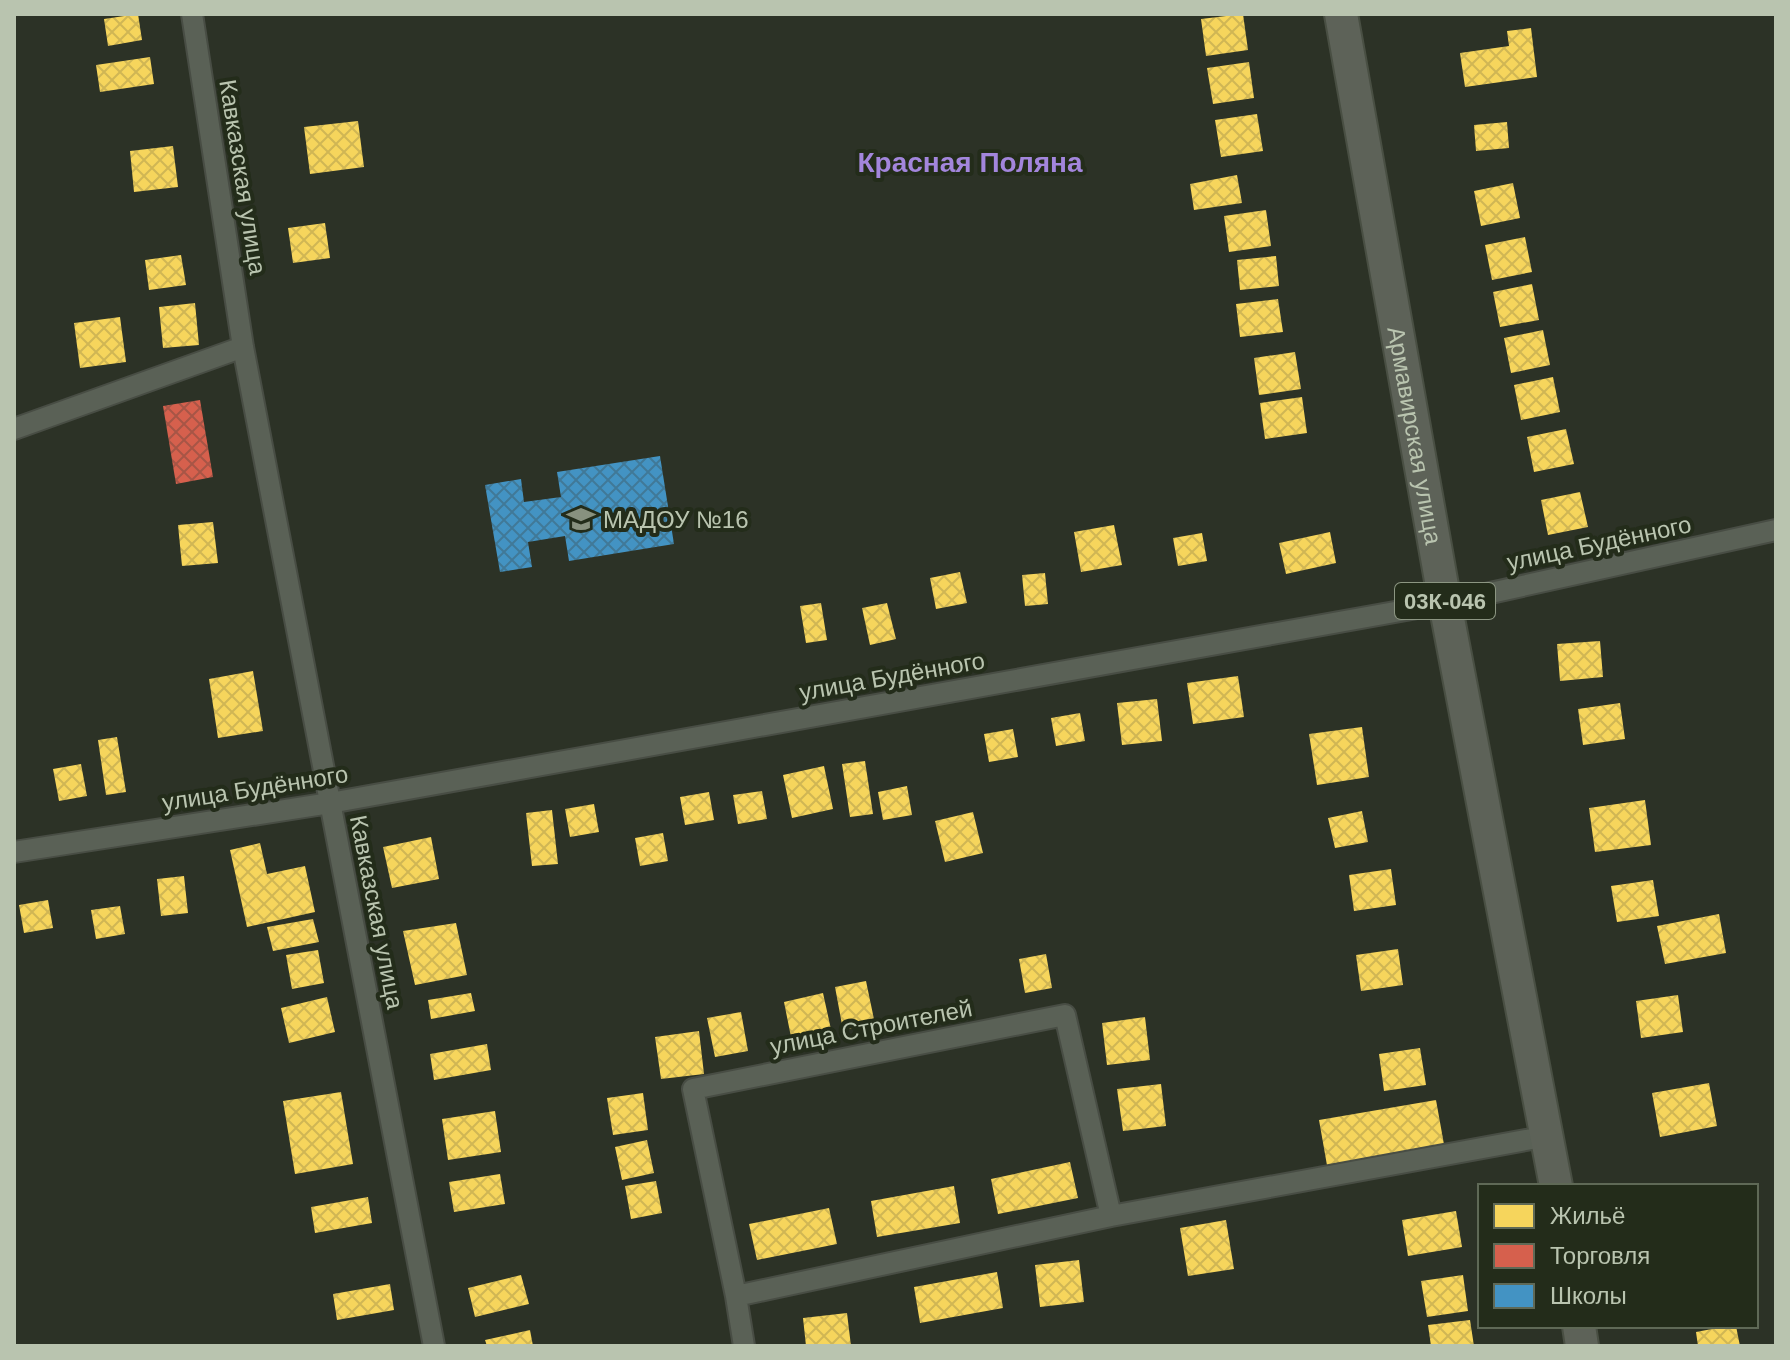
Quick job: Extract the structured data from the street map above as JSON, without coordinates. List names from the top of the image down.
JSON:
{
  "streets": {
    "main road": ["Армавирская улица", "03К-046"],
    "street": ["Кавказская улица", "улица Будённого", "улица Строителей"]
  },
  "crossings": [
    ["Кавказская улица", "улица Будённого"],
    ["Армавирская улица", "улица Будённого"]
  ],
  "districts": ["Красная Поляна"],
  "places": {
    "school or university": ["МАДОУ №16"]
  },
  "legend": ["Жильё", "Торговля", "Школы"]
}
